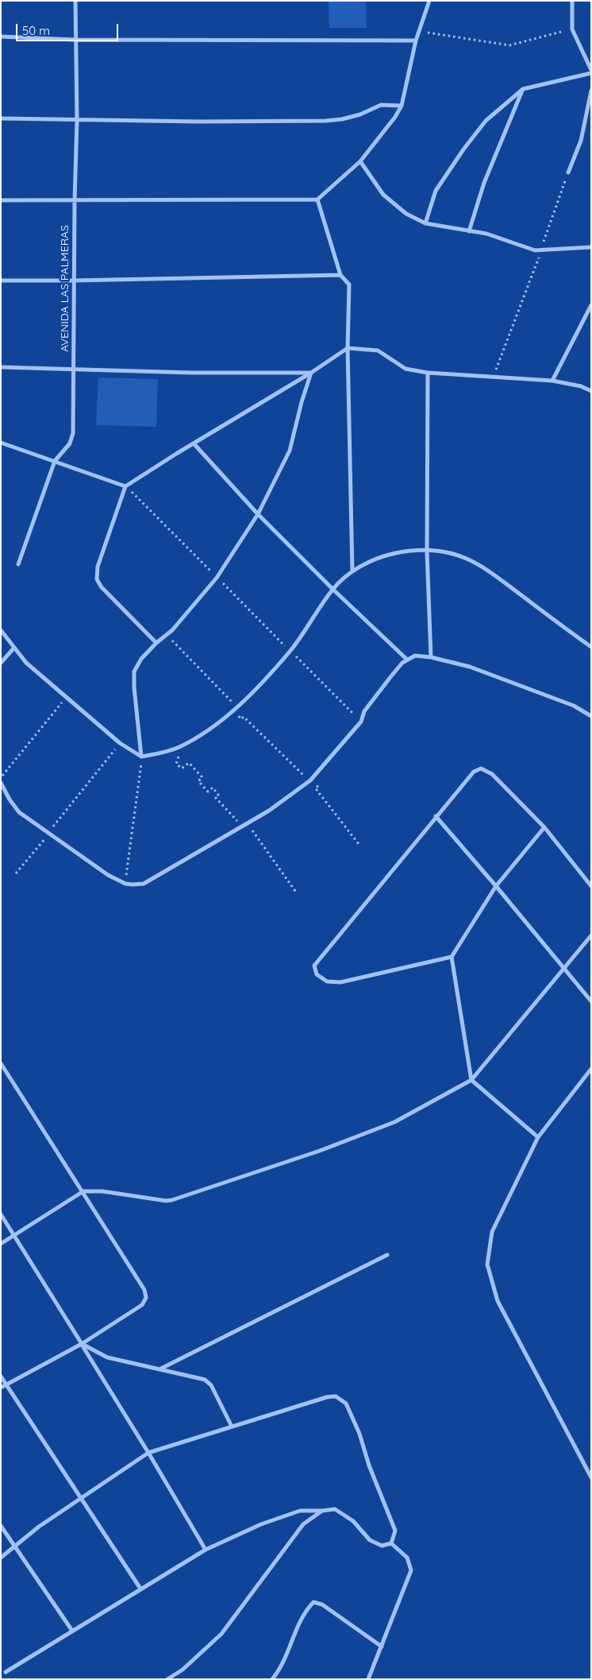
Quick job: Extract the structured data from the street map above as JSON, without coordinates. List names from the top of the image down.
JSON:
{
  "streets": {
    "street": ["AVENIDA LAS PALMERAS"]
  },
  "scale_bar": "50 m"
}
